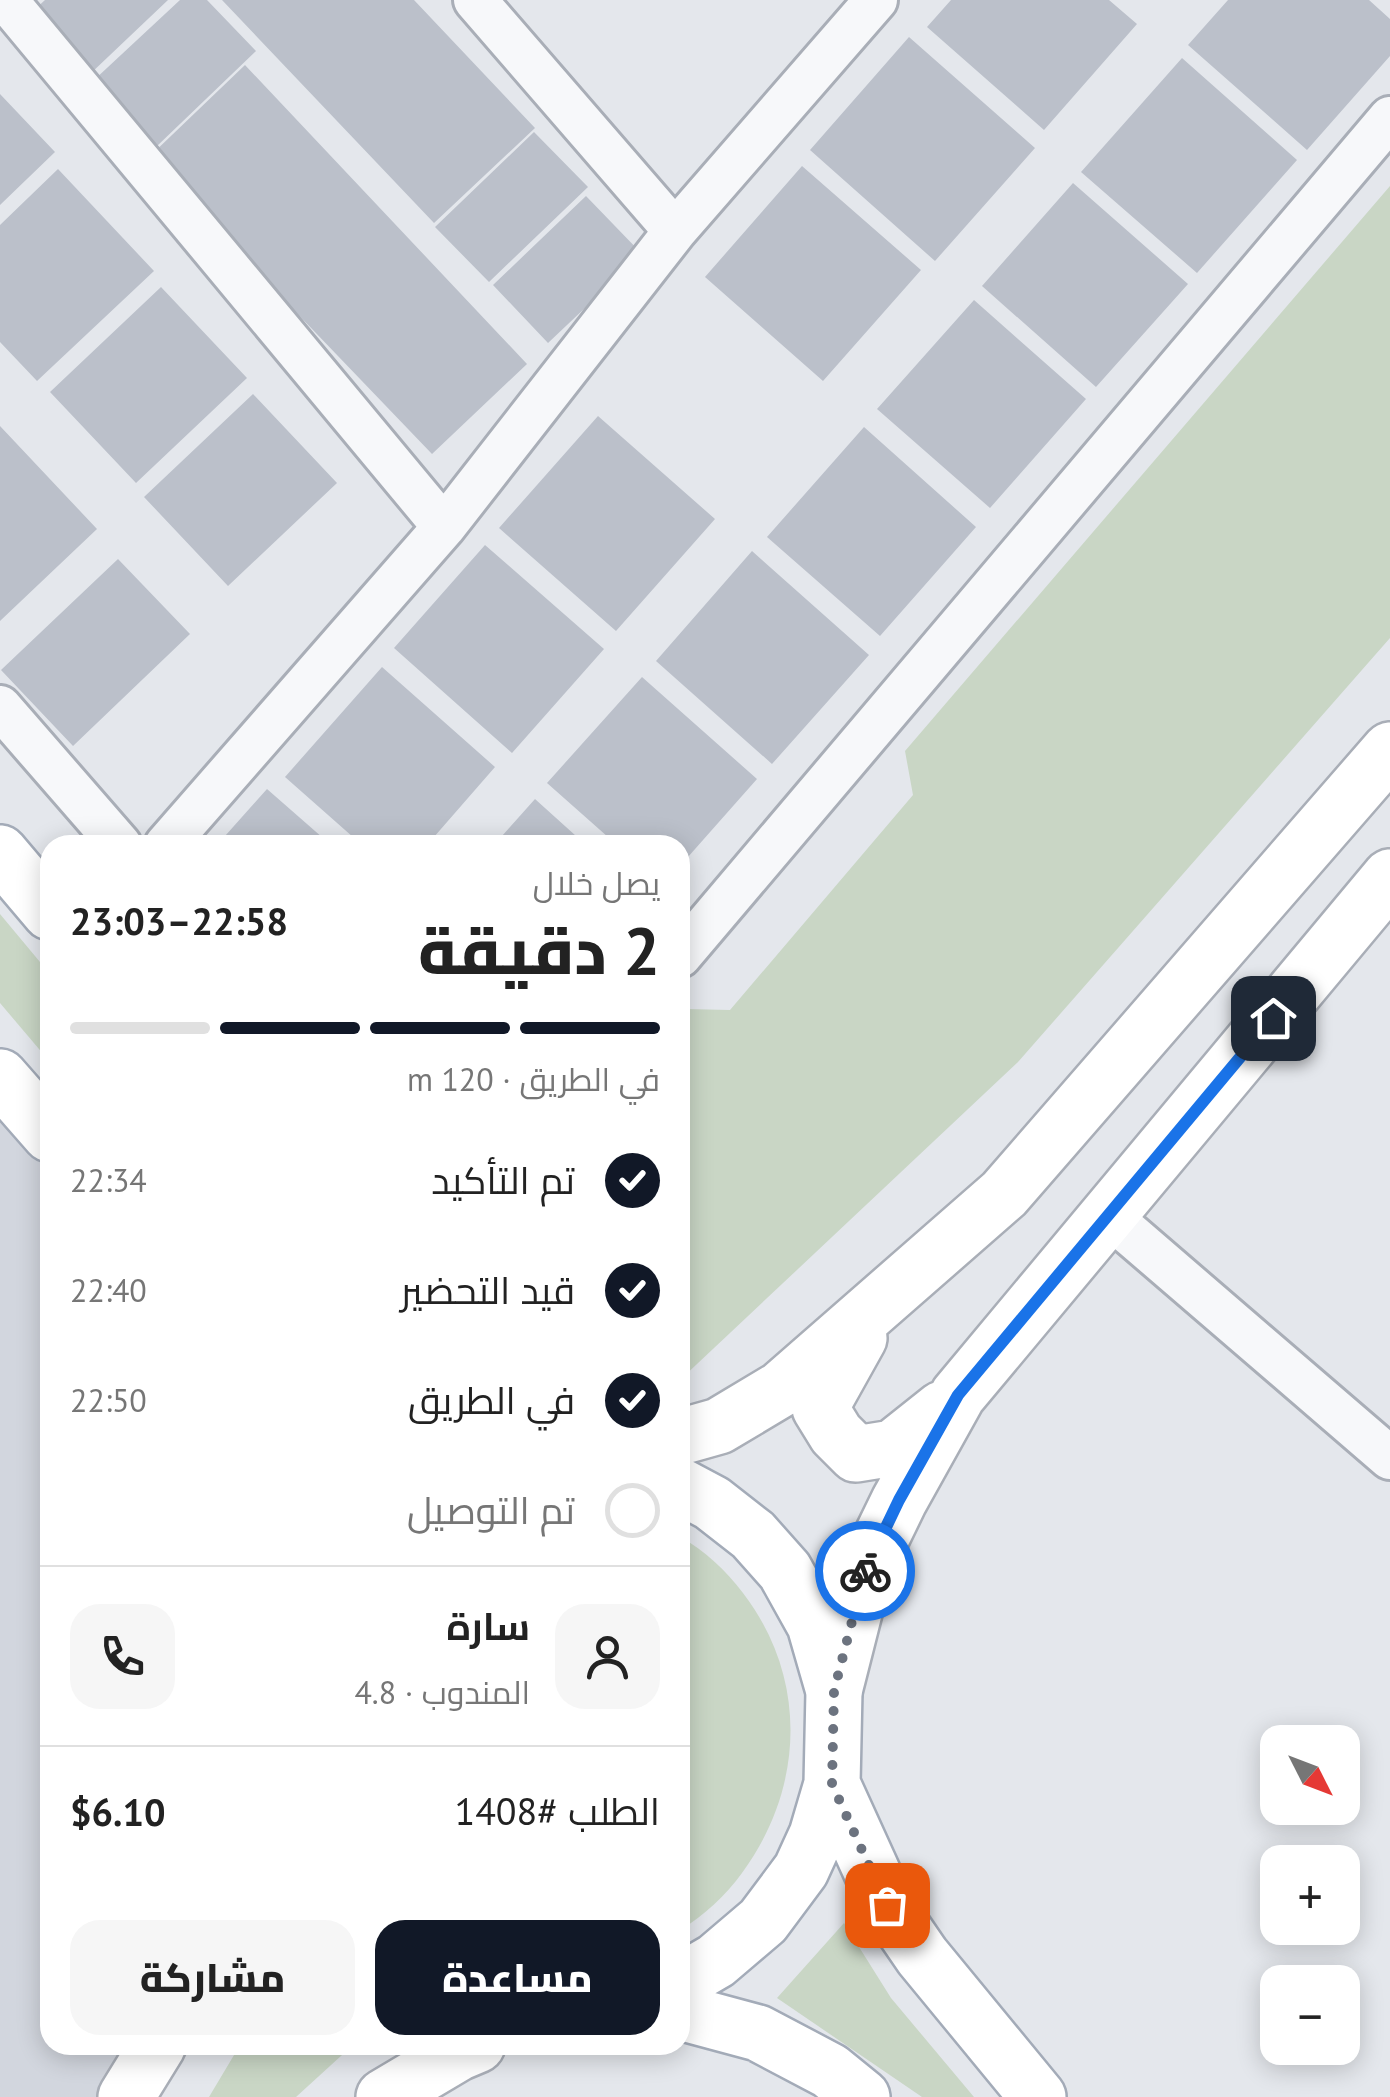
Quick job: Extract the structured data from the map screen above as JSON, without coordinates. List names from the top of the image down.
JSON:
{
  "north": "bottom right",
  "page": {
    "heading": ["2 دقيقة", "يصل خلال", "22:58–23:03"],
    "panel": [
      "سارة",
      "المندوب · 4.8",
      "الطلب #1408",
      "$6.10"
    ],
    "bar": "في الطريق · 120 m",
    "list": [
      ["تم التأكيد", "22:34"],
      ["قيد التحضير", "22:40"],
      ["في الطريق", "22:50"],
      "تم التوصيل"
    ],
    "map_buttons": ["+", "−"],
    "buttons": ["مساعدة", "مشاركة"]
  }
}
